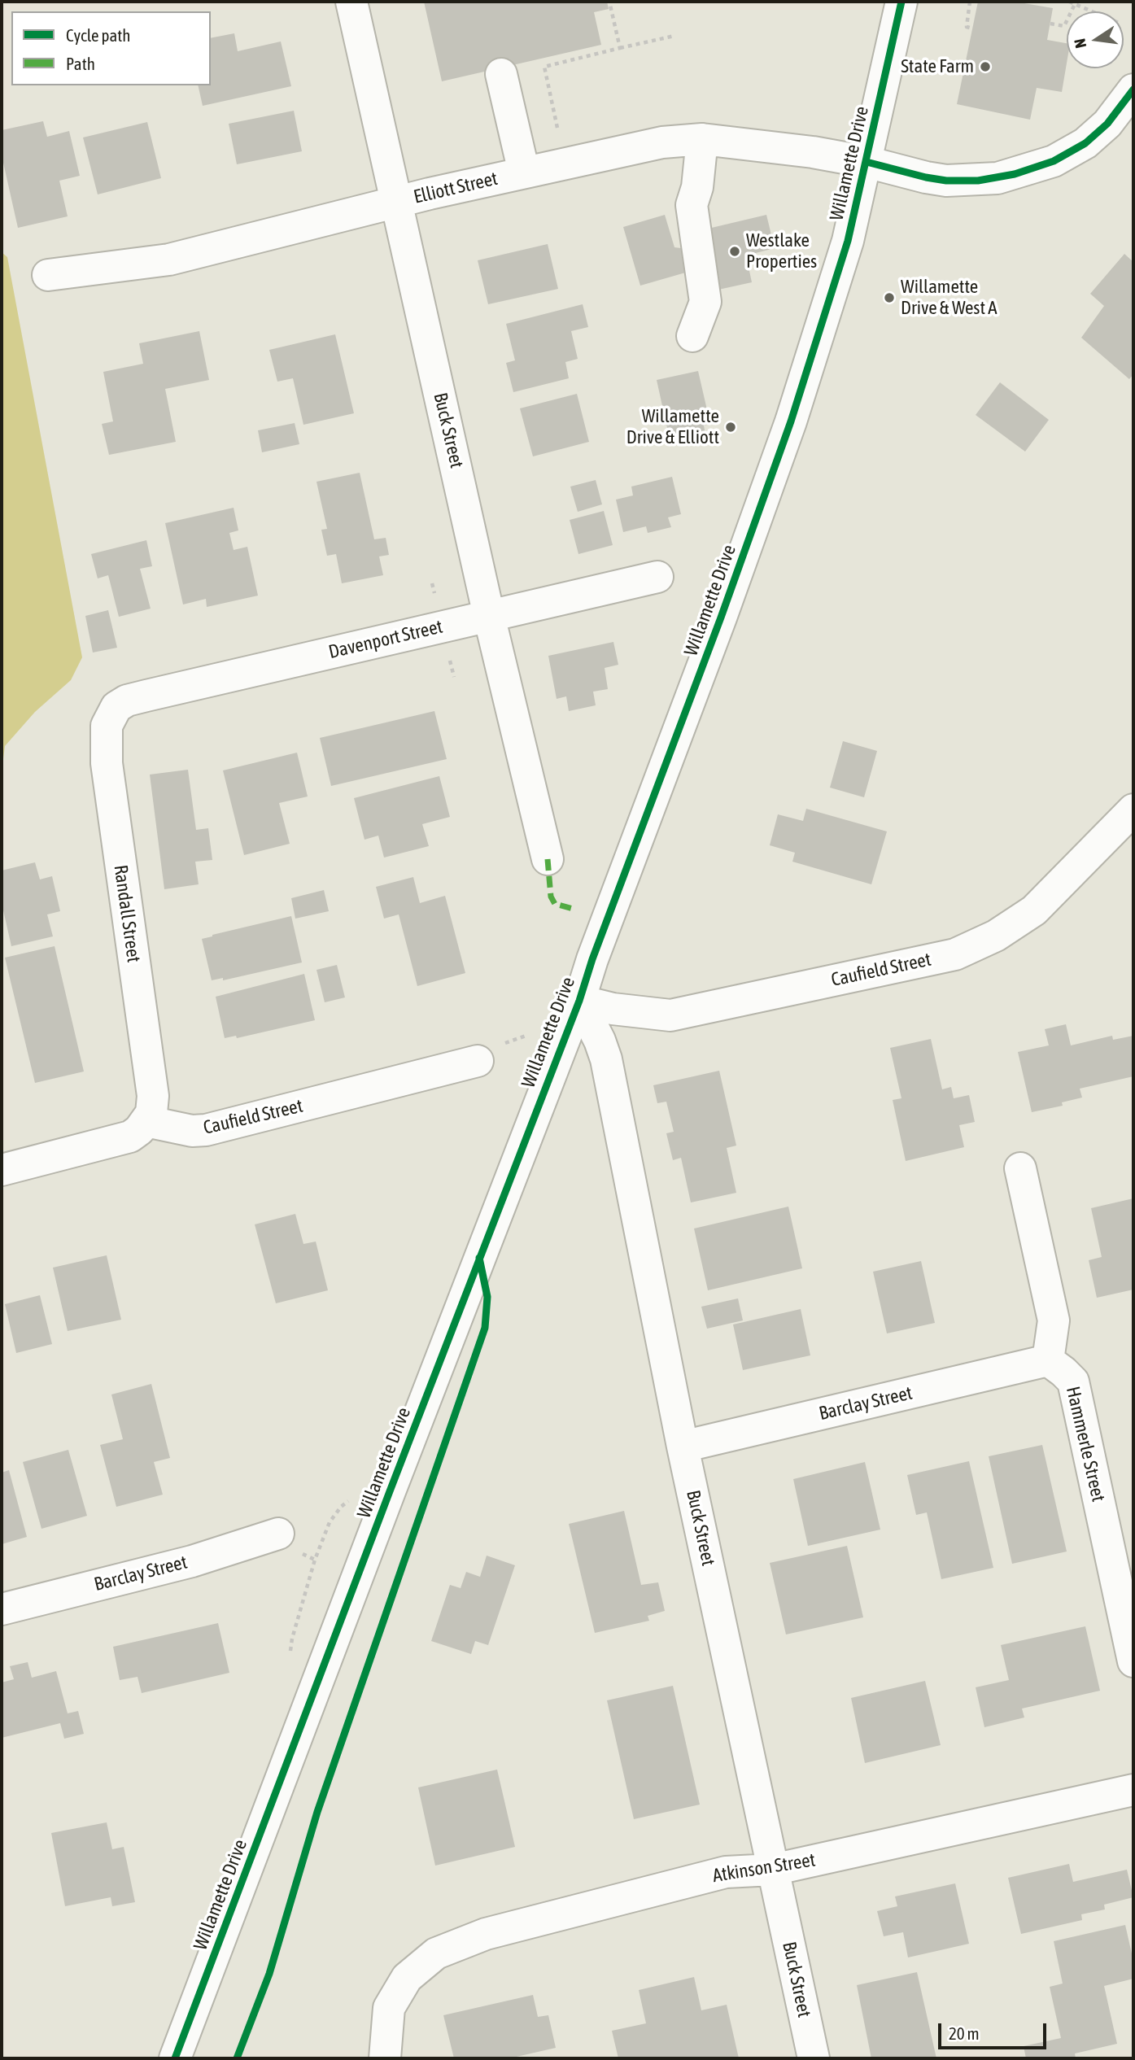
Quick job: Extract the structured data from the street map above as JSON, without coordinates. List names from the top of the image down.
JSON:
{
  "streets": {
    "street": [
      "Willamette Drive",
      "Elliott Street",
      "Buck Street",
      "Davenport Street",
      "Randall Street",
      "Caufield Street",
      "Barclay Street",
      "Hammerle Street",
      "Atkinson Street"
    ]
  },
  "crossings": [
    ["Willamette Drive", "Elliott Street"],
    ["Willamette Drive", "Buck Street"],
    ["Willamette Drive", "Caufield Street"],
    ["Elliott Street", "Buck Street"],
    ["Buck Street", "Davenport Street"],
    ["Buck Street", "Caufield Street"],
    ["Buck Street", "Barclay Street"],
    ["Buck Street", "Atkinson Street"],
    ["Davenport Street", "Randall Street"],
    ["Randall Street", "Caufield Street"],
    ["Barclay Street", "Hammerle Street"]
  ],
  "places": [
    "State Farm",
    "Westlake Properties",
    "Willamette Drive & West A",
    "Willamette Drive & Elliott"
  ],
  "legend": ["Cycle path", "Path"],
  "scale_bar": "20 m",
  "north": "left"
}
